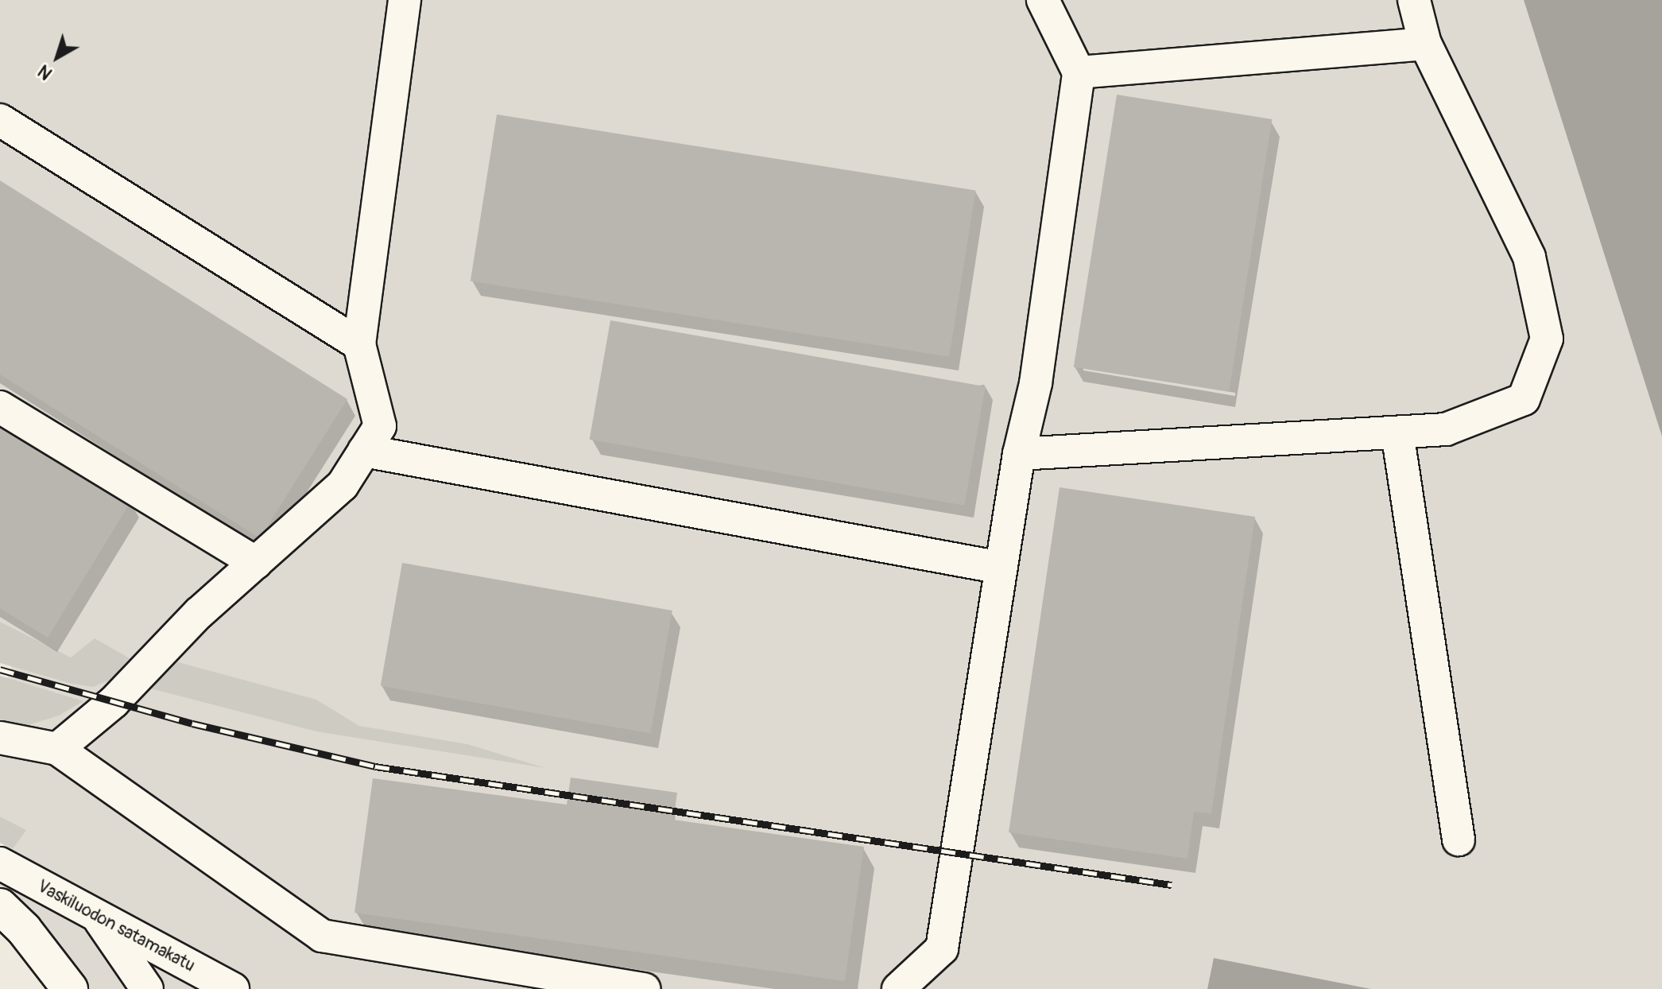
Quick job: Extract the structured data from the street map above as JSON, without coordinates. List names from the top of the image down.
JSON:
{
  "streets": {
    "lane": ["Vaskiluodon satamakatu"]
  },
  "north": "bottom left"
}
